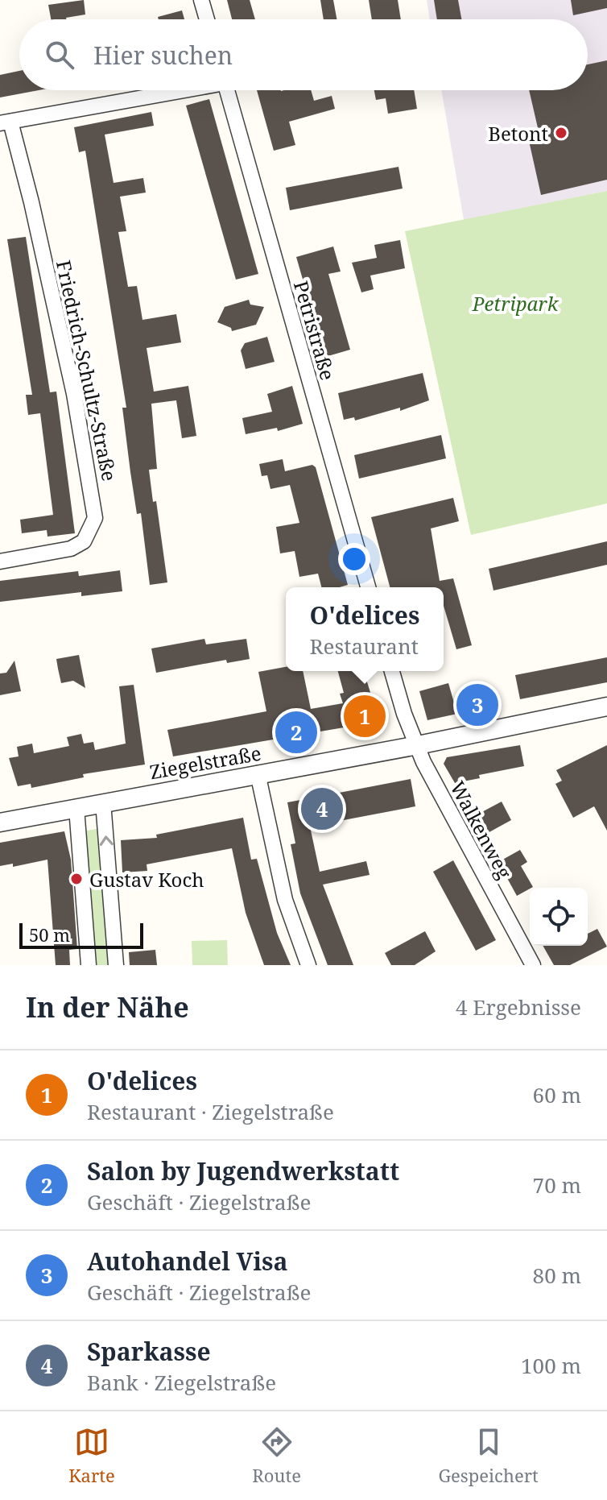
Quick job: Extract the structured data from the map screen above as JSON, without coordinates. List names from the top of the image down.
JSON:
{
  "streets": {
    "street": [
      "Petristraße",
      "Friedrich-Schultz-Straße",
      "Ziegelstraße",
      "Walkenweg"
    ]
  },
  "crossings": [
    ["Ziegelstraße", "Walkenweg"]
  ],
  "parks": ["Petripark"],
  "places": ["Betont", "Gustav Koch"],
  "scale_bar": "50 m",
  "page": {
    "search": "Hier suchen",
    "popup": ["O'delices", "Restaurant"],
    "pins": [
      "3",
      "1",
      "2",
      "4"
    ],
    "scale": "50 m",
    "heading": ["In der Nähe", "4 Ergebnisse"],
    "list": [
      {
        "mark": "1",
        "name": "O'delices",
        "note": "Restaurant · Ziegelstraße",
        "value": "60 m"
      },
      {
        "mark": "2",
        "name": "Salon by Jugendwerkstatt",
        "note": "Geschäft · Ziegelstraße",
        "value": "70 m"
      },
      {
        "mark": "3",
        "name": "Autohandel Visa",
        "note": "Geschäft · Ziegelstraße",
        "value": "80 m"
      },
      {
        "mark": "4",
        "name": "Sparkasse",
        "note": "Bank · Ziegelstraße",
        "value": "100 m"
      }
    ],
    "nav": ["Karte", "Route", "Gespeichert"]
  }
}
